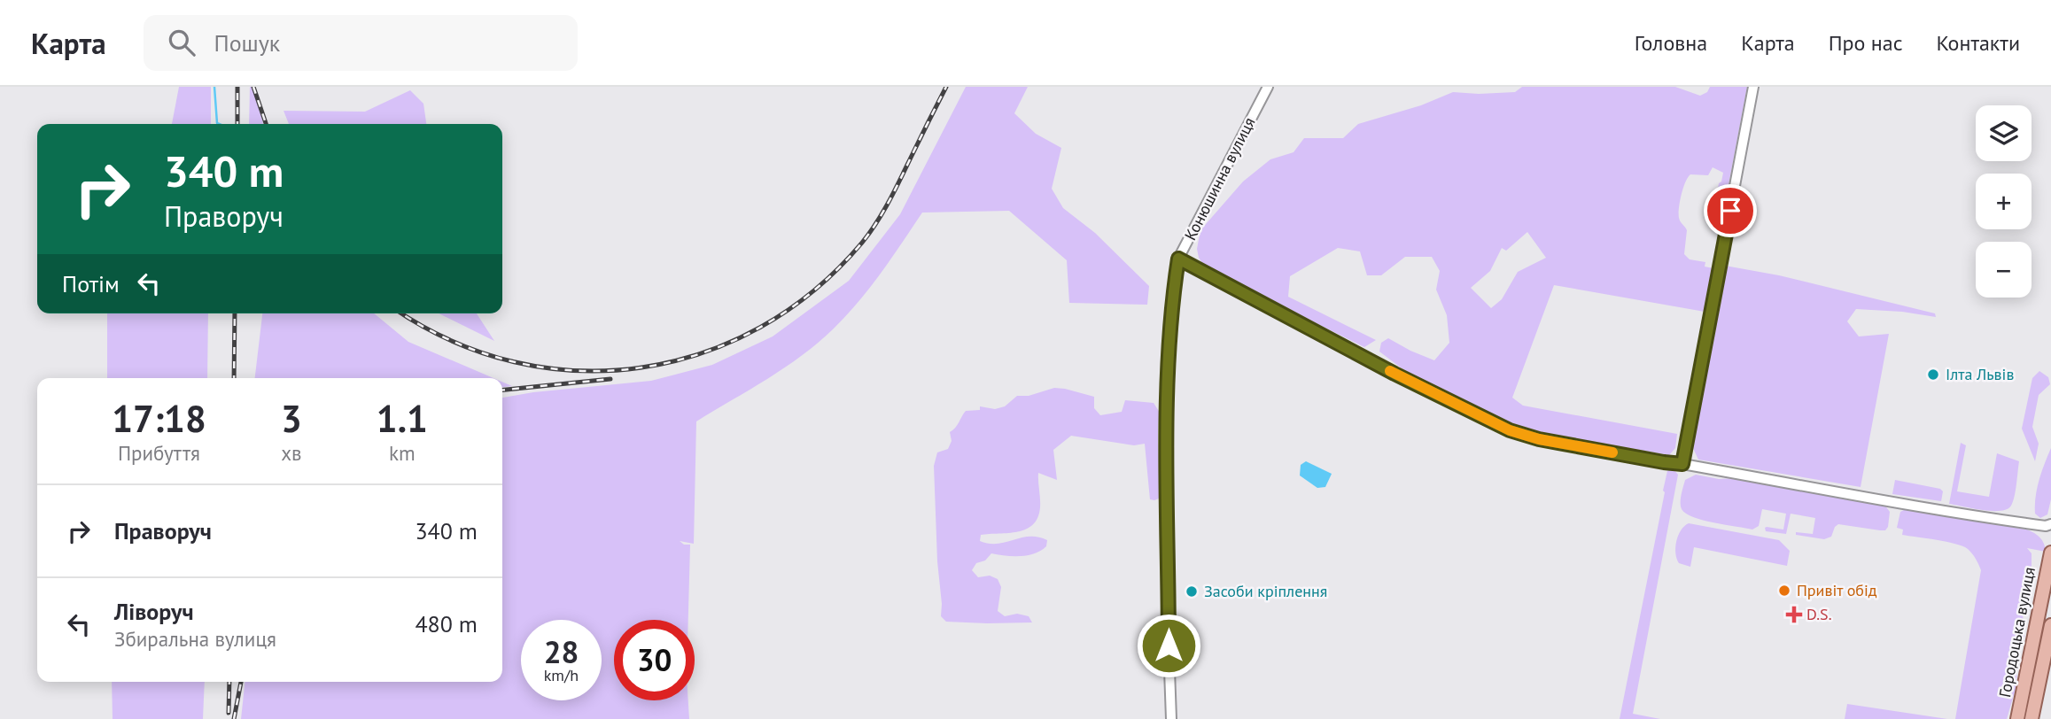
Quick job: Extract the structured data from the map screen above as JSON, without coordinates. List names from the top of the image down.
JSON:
{
  "streets": {
    "main road": ["Городоцька вулиця"],
    "street": ["Конюшинна вулиця"]
  },
  "places": {
    "other": ["Ілта Львів", "Привіт обід", "Засоби кріплення"],
    "health": ["D.S."]
  },
  "page": {
    "header": "Карта",
    "search": "Пошук",
    "nav": [
      "Головна",
      "Карта",
      "Про нас",
      "Контакти"
    ],
    "map_buttons": ["+", "−"],
    "turn": ["340 m", "Праворуч"],
    "then": "Потім",
    "eta": [
      "17:18",
      "Прибуття",
      "3",
      "хв",
      "1.1",
      "km"
    ],
    "list": [
      {
        "name": "Праворуч",
        "value": "340 m"
      },
      {
        "name": "Ліворуч",
        "note": "Збиральна вулиця",
        "value": "480 m"
      }
    ],
    "speed": "28 km/h",
    "limit": "30"
  }
}
